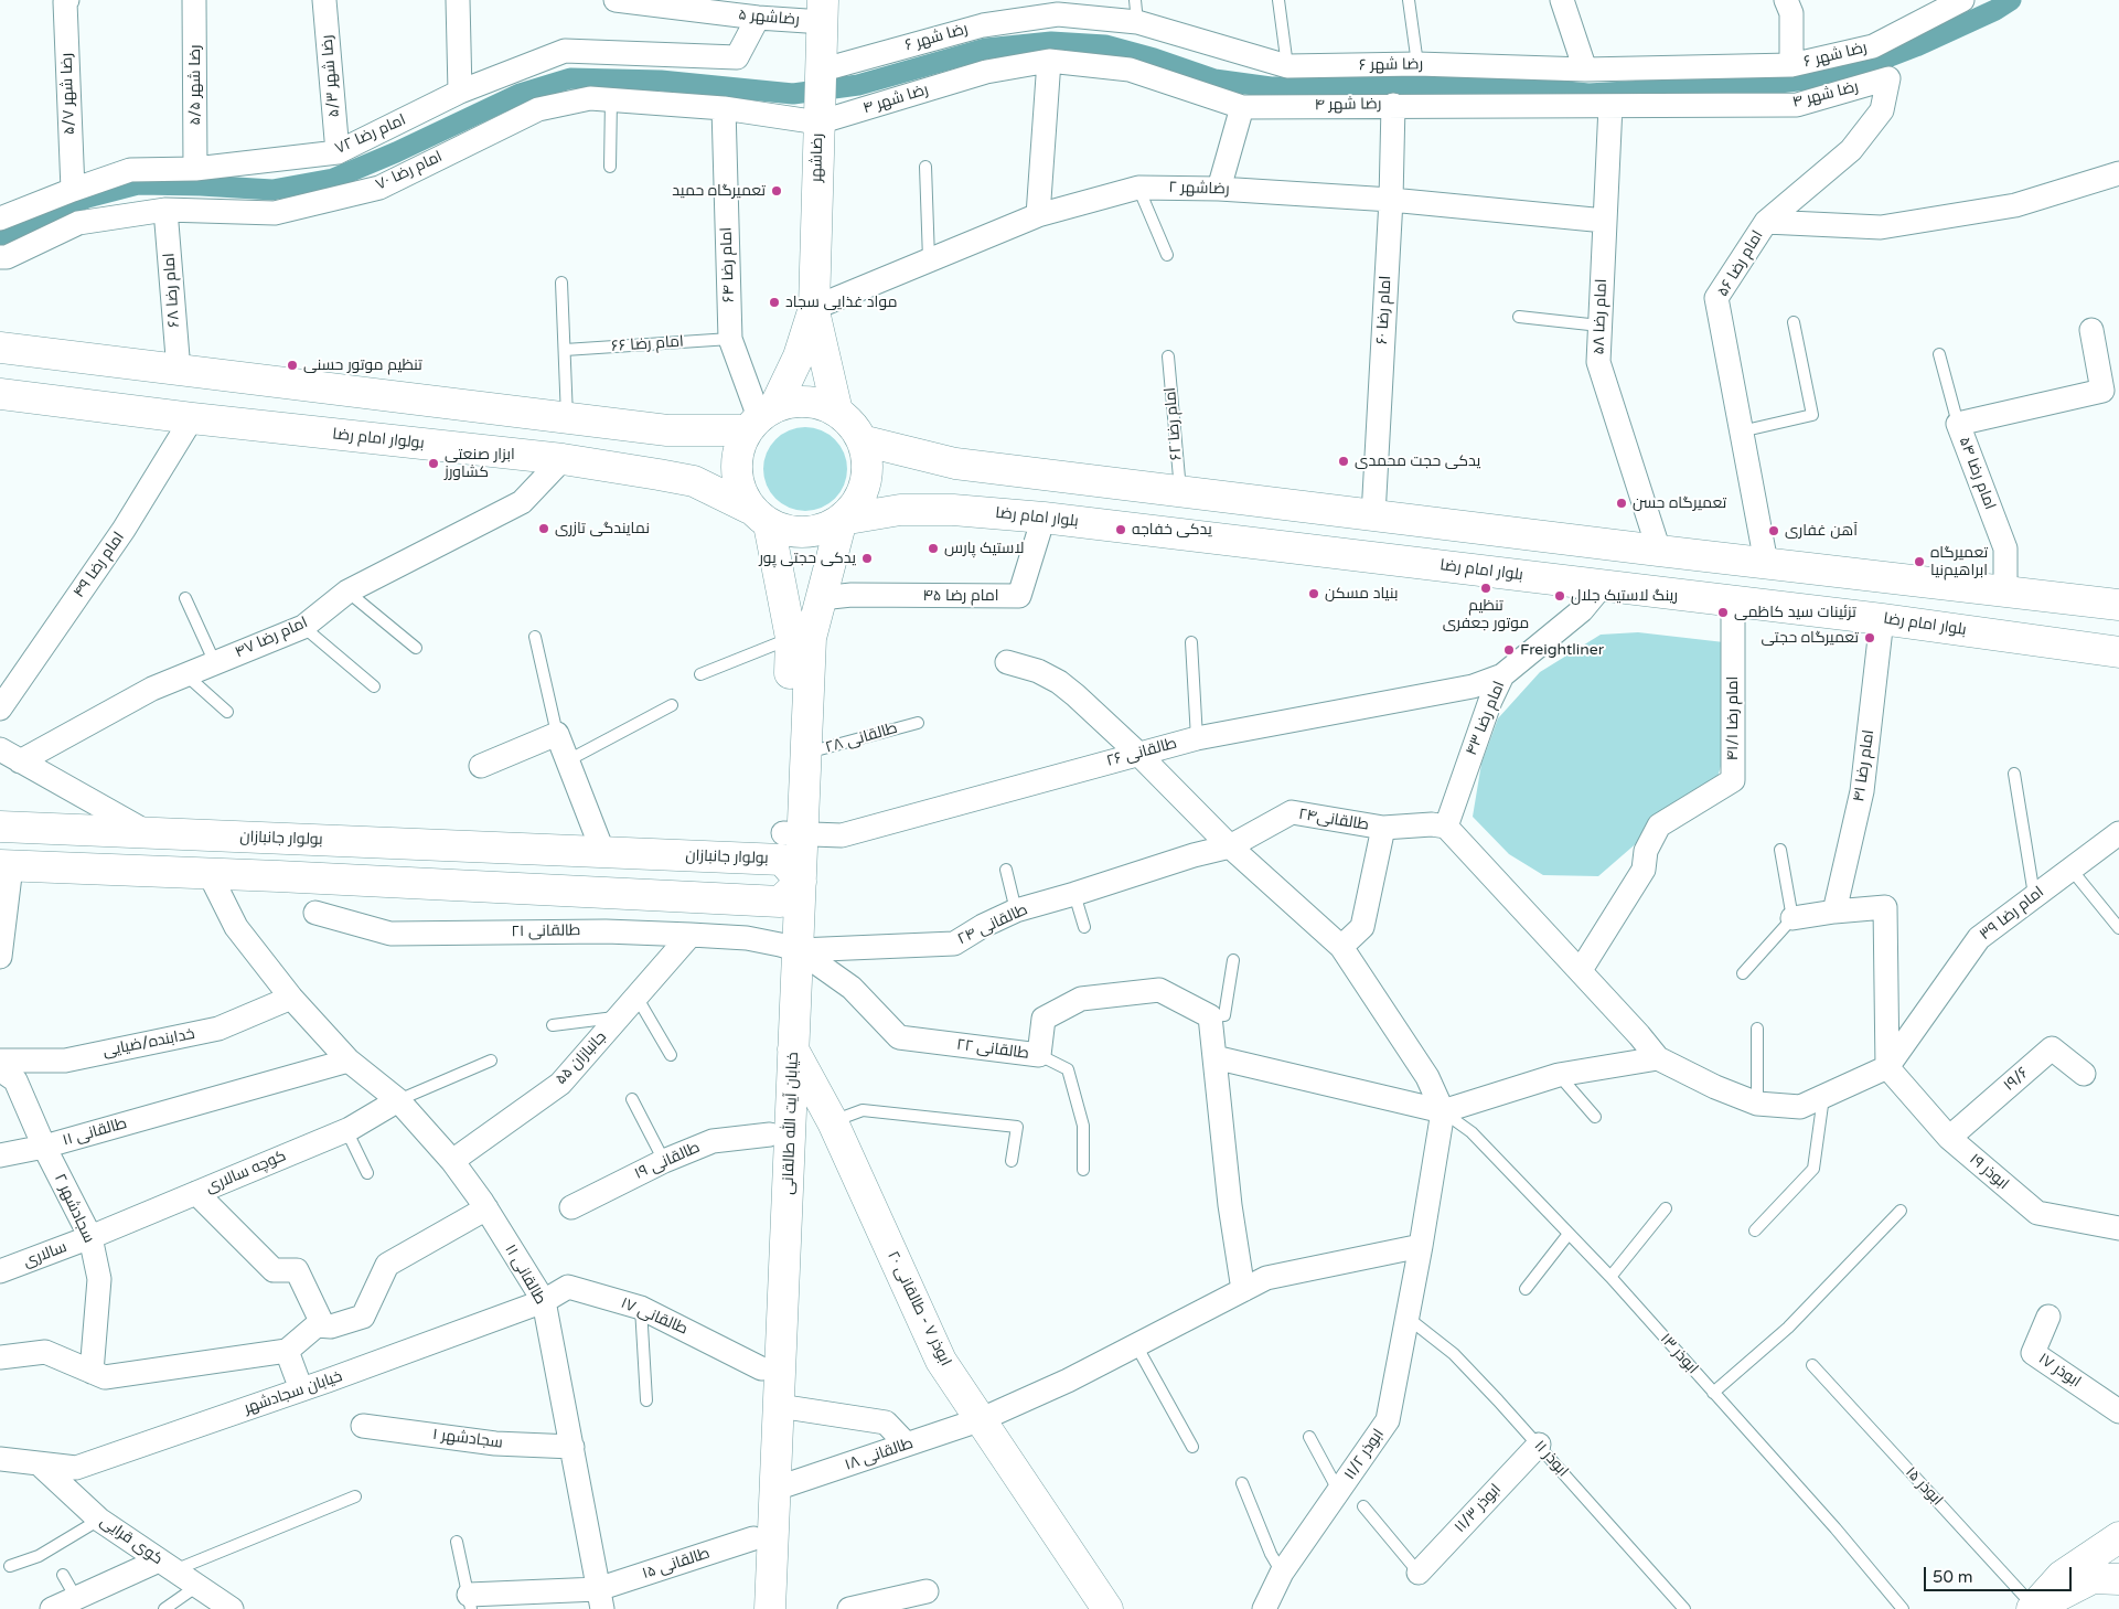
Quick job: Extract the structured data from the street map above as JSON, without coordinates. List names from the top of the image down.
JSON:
{
  "streets": {
    "main road": [
      "رضاشهر",
      "بولوار امام رضا",
      "بلوار امام رضا",
      "بولوار جانبازان",
      "خیابان آیت الله طالقانی",
      "ابوذر ۷ - طالقانی ۲۰"
    ],
    "street": [
      "رضاشهر ۵",
      "رضا شهر ۶",
      "۵/۳ رضا شهر",
      "رضا شهر ۵/۵",
      "رضا شهر ۵/۷",
      "رضا شهر ۴",
      "امام رضا ۷۲",
      "امام رضا ۷۰",
      "رضاشهر ۲",
      "امام رضا ۵۶",
      "امام رضا ۶۴",
      "امام رضا ۶۸",
      "امام رضا ۶۰",
      "امام رضا ۵۸",
      "امام رضا ۵۴",
      "امام رضا ۴۹",
      "امام رضا ۴۵",
      "امام رضا ۴۷",
      "امام رضا ۴۳",
      "امام رضا ۴۱/۱",
      "طالقانی ۲۶",
      "امام رضا ۴۱",
      "طالقانی۲۴",
      "امام رضا ۳۹",
      "طالقانی ۲۴",
      "طالقانی ۲۱",
      "خدابنده/ضیایی",
      "طالقانی ۲۲",
      "جانبازان ۵۵",
      "۱۹/۶",
      "طالقانی ۱۱",
      "طالقانی ۱۹",
      "کوچه سالاری",
      "ابوذر ۱۹",
      "سجادشهر ۲",
      "سالاری",
      "طالقانی ۱۷",
      "ابوذر ۱۷",
      "خیابان سجادشهر",
      "سجادشهر ۱",
      "طالقانی ۱۸",
      "ابوذر ۱۱/۲",
      "ابوذر ۱۱/۳",
      "کوی قرایی",
      "طالقانی ۱۵"
    ],
    "lane": [
      "امام رضا ۶۶",
      "امام رضا ۶۲",
      "طالقانی ۲۸",
      "ابوذر ۱۳",
      "ابوذر ۱۱",
      "ابوذر ۱۵"
    ]
  },
  "crossings": [
    ["رضاشهر ۵", "امام رضا ۷۲"],
    ["رضاشهر ۵", "رضاشهر"],
    ["رضا شهر ۶", "رضاشهر"],
    ["۵/۳ رضا شهر", "امام رضا ۷۲"],
    ["رضا شهر ۵/۵", "امام رضا ۷۲"],
    ["رضا شهر ۵/۷", "امام رضا ۷۲"],
    ["رضا شهر ۴", "رضاشهر"],
    ["رضا شهر ۴", "امام رضا ۷۰"],
    ["رضا شهر ۴", "امام رضا ۵۶"],
    ["رضا شهر ۴", "امام رضا ۶۰"],
    ["رضا شهر ۴", "امام رضا ۵۸"],
    ["رضاشهر", "امام رضا ۷۰"],
    ["رضاشهر", "رضاشهر ۲"],
    ["امام رضا ۷۰", "امام رضا ۶۴"],
    ["امام رضا ۷۰", "امام رضا ۶۸"],
    ["رضاشهر ۲", "امام رضا ۶۰"],
    ["رضاشهر ۲", "امام رضا ۵۸"],
    ["امام رضا ۶۴", "امام رضا ۶۶"],
    ["امام رضا ۶۴", "بولوار امام رضا"],
    ["امام رضا ۶۴", "بلوار امام رضا"],
    ["بولوار امام رضا", "بلوار امام رضا"],
    ["بولوار امام رضا", "امام رضا ۴۹"],
    ["بولوار امام رضا", "امام رضا ۴۷"],
    ["بلوار امام رضا", "امام رضا ۴۵"],
    ["بلوار امام رضا", "امام رضا ۴۳"],
    ["بلوار امام رضا", "امام رضا ۴۱/۱"],
    ["بلوار امام رضا", "امام رضا ۴۱"],
    ["امام رضا ۴۳", "طالقانی ۲۶"],
    ["امام رضا ۴۳", "طالقانی۲۴"],
    ["طالقانی ۲۸", "خیابان آیت الله طالقانی"],
    ["طالقانی ۲۶", "بولوار جانبازان"],
    ["طالقانی ۲۶", "خیابان آیت الله طالقانی"],
    ["طالقانی۲۴", "طالقانی ۲۴"],
    ["بولوار جانبازان", "خیابان آیت الله طالقانی"],
    ["امام رضا ۳۹", "ابوذر ۱۹"],
    ["طالقانی ۲۴", "طالقانی ۲۱"],
    ["طالقانی ۲۴", "طالقانی ۲۲"],
    ["طالقانی ۲۴", "خیابان آیت الله طالقانی"],
    ["طالقانی ۲۱", "طالقانی ۲۲"],
    ["طالقانی ۲۱", "جانبازان ۵۵"],
    ["طالقانی ۲۱", "خیابان آیت الله طالقانی"],
    ["خدابنده/ضیایی", "طالقانی ۱۱"],
    ["طالقانی ۲۲", "خیابان آیت الله طالقانی"],
    ["جانبازان ۵۵", "طالقانی ۱۱"],
    ["۱۹/۶", "ابوذر ۱۹"],
    ["خیابان آیت الله طالقانی", "طالقانی ۱۹"],
    ["خیابان آیت الله طالقانی", "ابوذر ۷ - طالقانی ۲۰"],
    ["خیابان آیت الله طالقانی", "طالقانی ۱۷"],
    ["خیابان آیت الله طالقانی", "طالقانی ۱۸"],
    ["خیابان آیت الله طالقانی", "طالقانی ۱۵"],
    ["طالقانی ۱۱", "کوچه سالاری"],
    ["طالقانی ۱۱", "سجادشهر ۲"],
    ["طالقانی ۱۱", "طالقانی ۱۷"],
    ["طالقانی ۱۱", "خیابان سجادشهر"],
    ["طالقانی ۱۱", "سجادشهر ۱"],
    ["طالقانی ۱۱", "طالقانی ۱۵"],
    ["کوچه سالاری", "سجادشهر ۲"],
    ["کوچه سالاری", "سالاری"],
    ["سجادشهر ۲", "سالاری"],
    ["ابوذر ۷ - طالقانی ۲۰", "طالقانی ۱۸"],
    ["طالقانی ۱۷", "خیابان سجادشهر"],
    ["ابوذر ۱۳", "ابوذر ۱۱/۲"],
    ["خیابان سجادشهر", "کوی قرایی"],
    ["طالقانی ۱۸", "ابوذر ۱۱/۲"],
    ["ابوذر ۱۱/۲", "ابوذر ۱۱"],
    ["ابوذر ۱۱", "ابوذر ۱۱/۳"]
  ],
  "places": [
    "تعمیرگاه حمید",
    "مواد غذایی سجاد",
    "تنظیم موتور حسنی",
    "یدکی حجت محمدی",
    "ابزار صنعتی کشاورز",
    "تعمیرگاه حسن",
    "نمایندگی تازری",
    "یدکی خفاجه",
    "آهن غفاری",
    "لاستیک پارس",
    "یدکی حجتی پور",
    "تعمیرگاه ابراهیم‌نیا",
    "تنظیم موتور جعفری",
    "بنیاد مسکن",
    "رینگ لاستیک جلال",
    "تزئینات سید کاظمی",
    "تعمیرگاه حجتی",
    "Freightliner"
  ],
  "scale_bar": "50 m"
}
